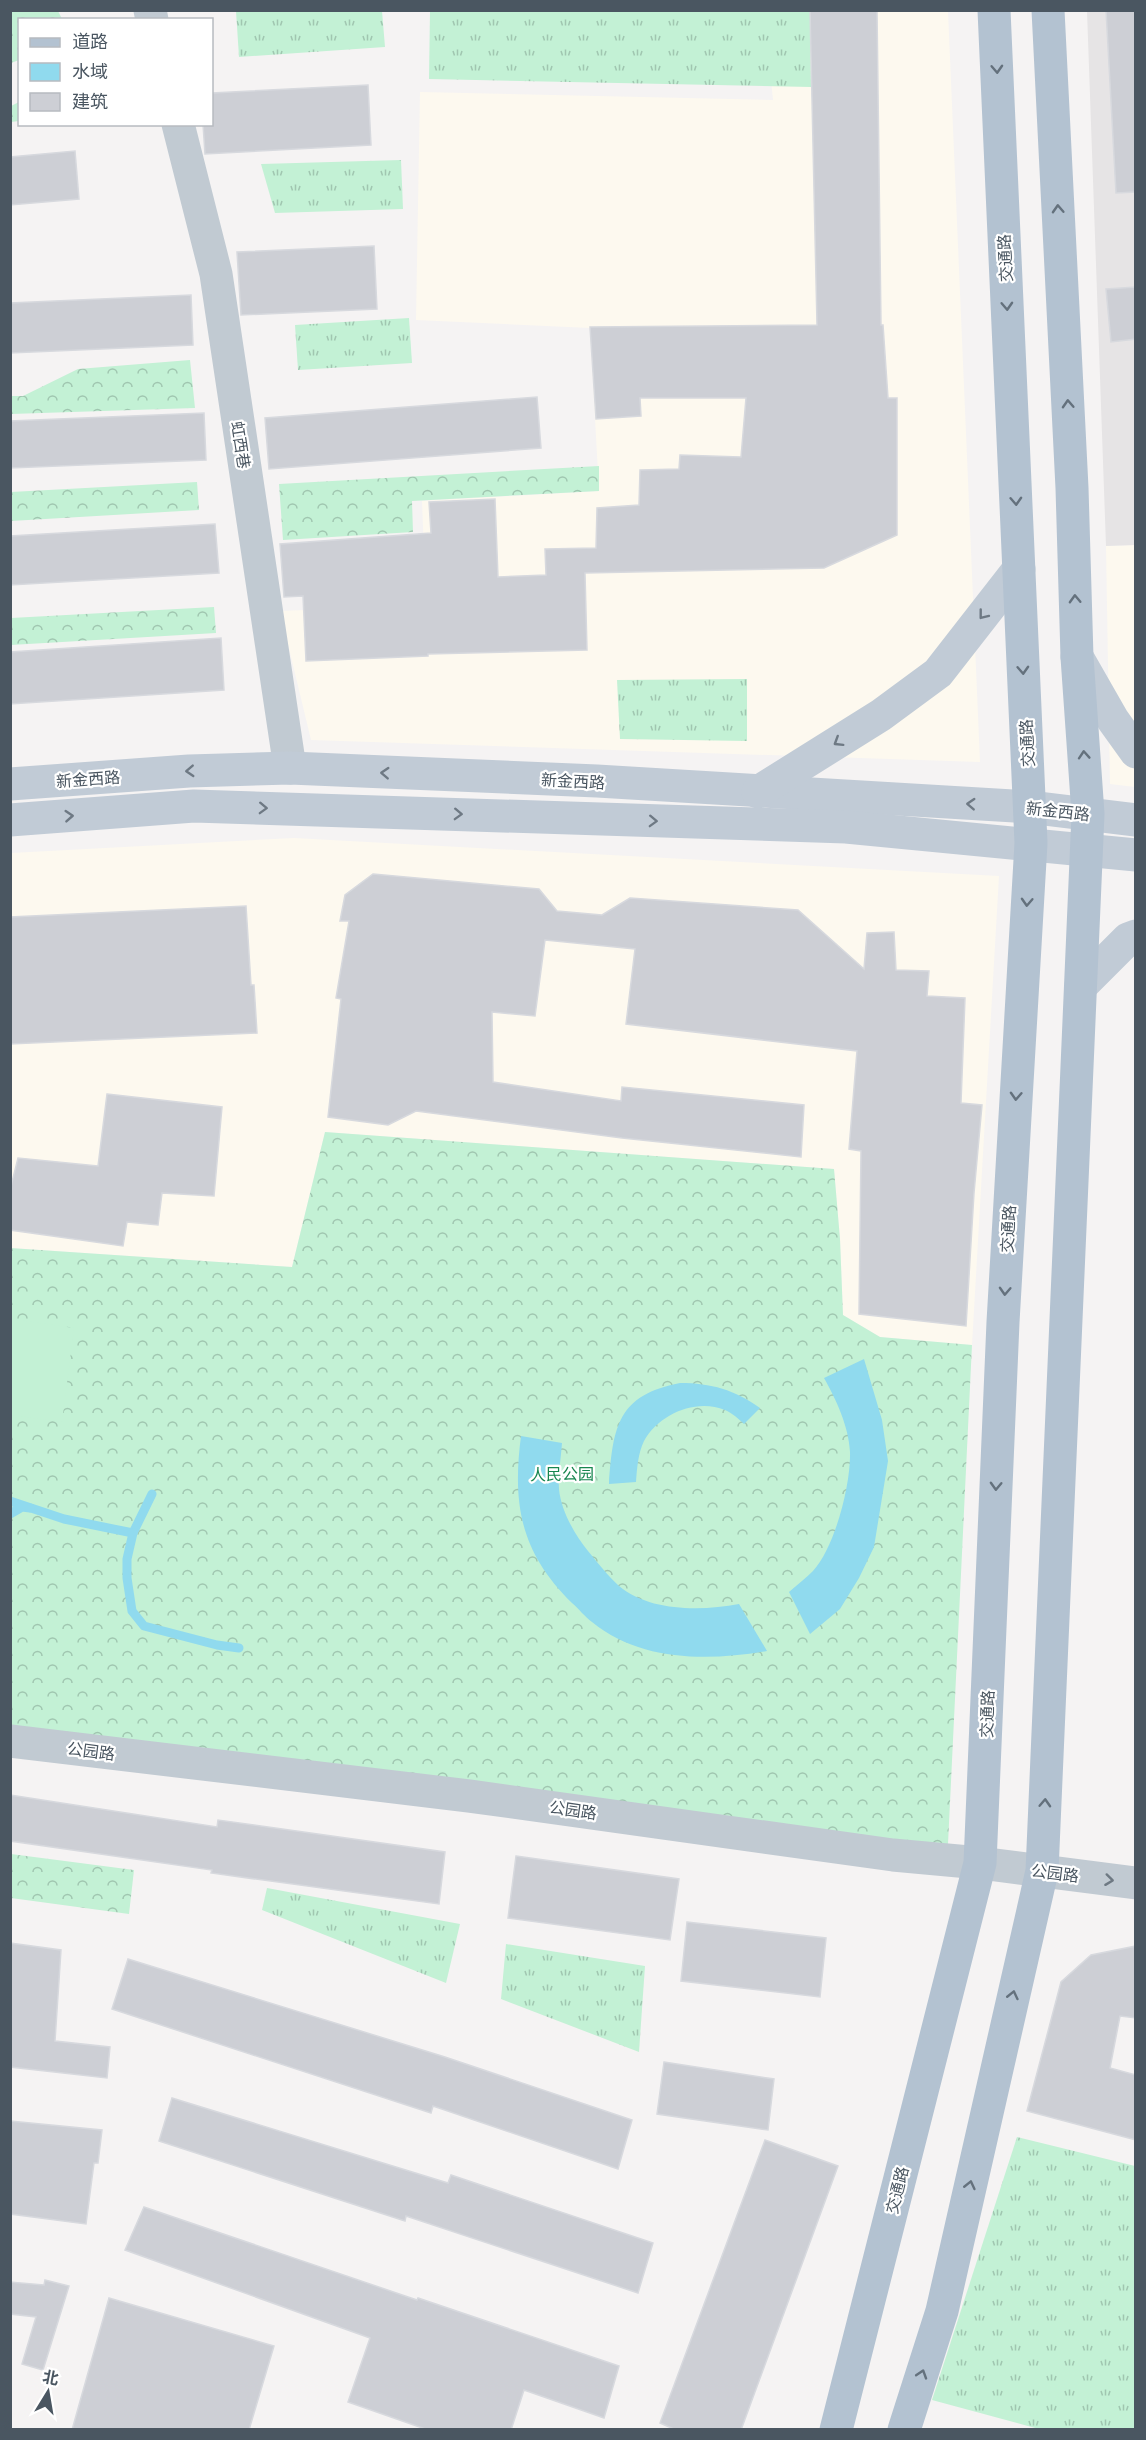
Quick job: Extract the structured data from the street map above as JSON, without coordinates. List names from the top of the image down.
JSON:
{
  "streets": {
    "main road": ["交通路", "新金西路"],
    "street": ["虹西巷", "公园路"]
  },
  "crossings": [
    ["交通路", "新金西路"],
    ["交通路", "公园路"],
    ["虹西巷", "新金西路"]
  ],
  "parks": ["人民公园"],
  "legend": ["道路", "水域", "建筑"],
  "north": "top"
}
